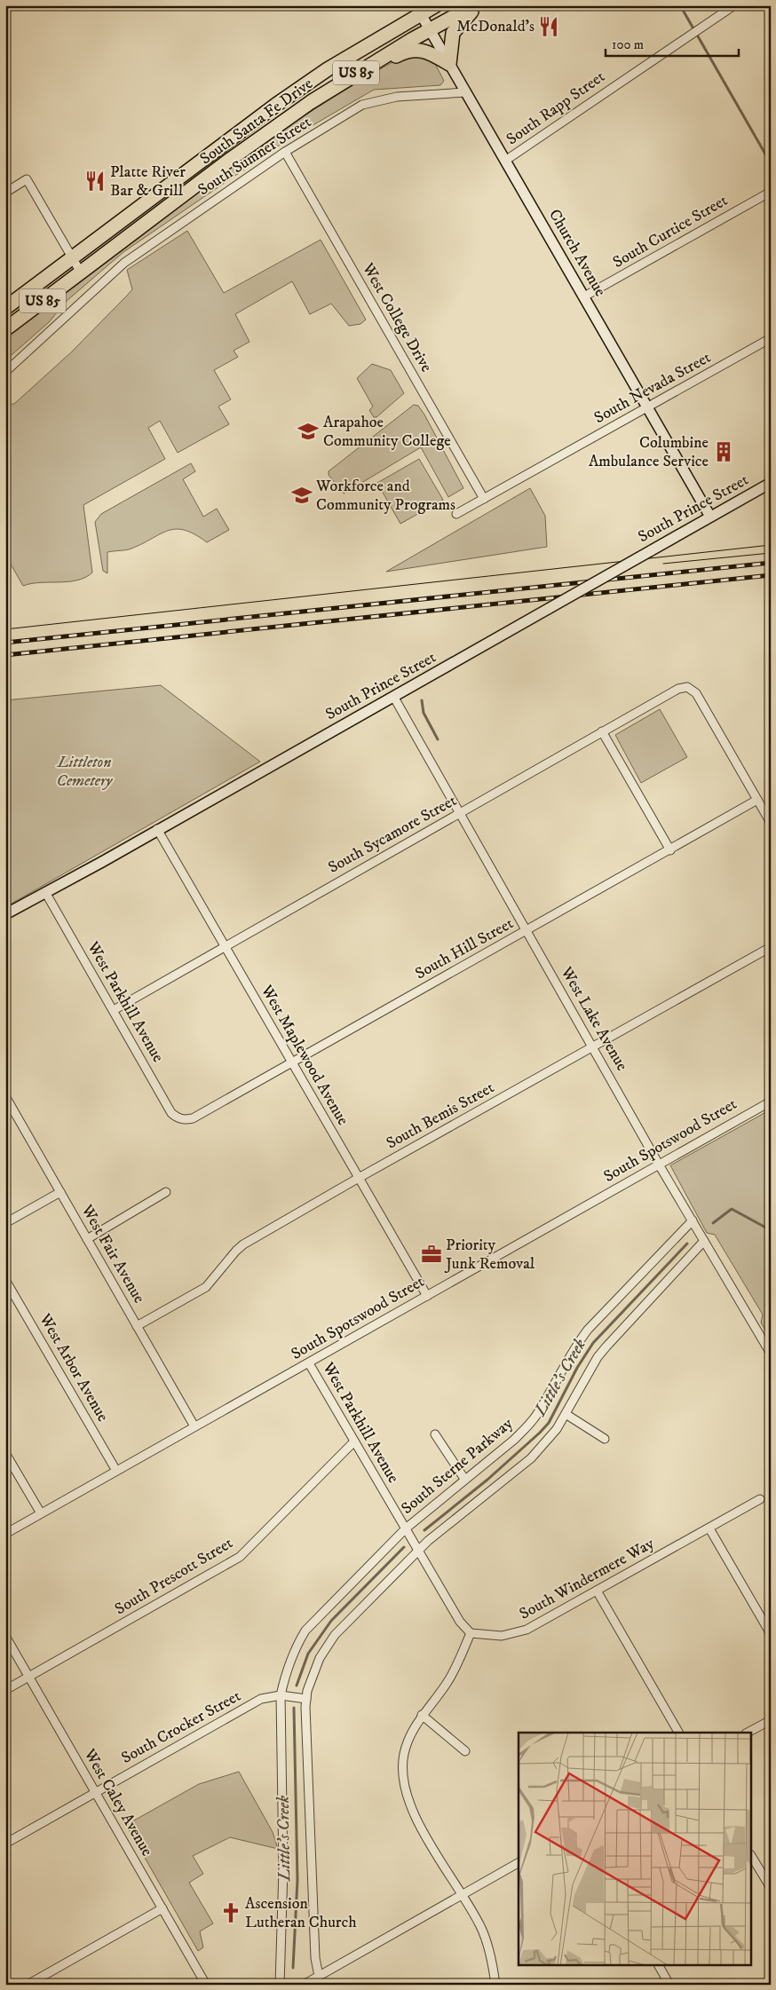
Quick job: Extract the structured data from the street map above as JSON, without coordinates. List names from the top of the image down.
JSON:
{
  "streets": {
    "highway": ["US 85", "South Santa Fe Drive"],
    "street": [
      "South Rapp Street",
      "South Sumner Street",
      "South Curtice Street",
      "Church Avenue",
      "West College Drive",
      "South Nevada Street",
      "South Prince Street",
      "South Sycamore Street",
      "South Hill Street",
      "West Parkhill Avenue",
      "West Lake Avenue",
      "West Maplewood Avenue",
      "South Bemis Street",
      "South Spotswood Street",
      "West Fair Avenue",
      "West Arbor Avenue",
      "South Sterne Parkway",
      "South Prescott Street",
      "South Windermere Way",
      "South Crocker Street",
      "West Caley Avenue"
    ]
  },
  "crossings": [
    ["South Rapp Street", "Church Avenue"],
    ["South Santa Fe Drive", "Church Avenue"],
    ["South Sumner Street", "Church Avenue"],
    ["South Sumner Street", "West College Drive"],
    ["South Curtice Street", "Church Avenue"],
    ["Church Avenue", "South Nevada Street"],
    ["Church Avenue", "South Prince Street"],
    ["West College Drive", "South Nevada Street"],
    ["South Prince Street", "West Parkhill Avenue"],
    ["South Prince Street", "West Lake Avenue"],
    ["South Prince Street", "West Maplewood Avenue"],
    ["South Sycamore Street", "South Hill Street"],
    ["South Sycamore Street", "West Parkhill Avenue"],
    ["South Sycamore Street", "West Lake Avenue"],
    ["South Sycamore Street", "West Maplewood Avenue"],
    ["South Hill Street", "West Parkhill Avenue"],
    ["South Hill Street", "West Lake Avenue"],
    ["South Hill Street", "West Maplewood Avenue"],
    ["West Parkhill Avenue", "South Spotswood Street"],
    ["West Parkhill Avenue", "South Sterne Parkway"],
    ["West Parkhill Avenue", "South Prescott Street"],
    ["West Parkhill Avenue", "South Windermere Way"],
    ["West Lake Avenue", "South Bemis Street"],
    ["West Lake Avenue", "South Spotswood Street"],
    ["West Lake Avenue", "South Sterne Parkway"],
    ["West Maplewood Avenue", "South Bemis Street"],
    ["West Maplewood Avenue", "South Spotswood Street"],
    ["South Bemis Street", "West Fair Avenue"],
    ["South Spotswood Street", "West Fair Avenue"],
    ["South Spotswood Street", "West Arbor Avenue"],
    ["South Sterne Parkway", "South Crocker Street"],
    ["South Prescott Street", "West Caley Avenue"],
    ["South Crocker Street", "West Caley Avenue"]
  ],
  "water": ["Little's Creek"],
  "parks": ["Littleton Cemetery"],
  "places": {
    "restaurant": ["McDonald's", "Platte River Bar & Grill"],
    "school or university": ["Arapahoe Community College", "Workforce and Community Programs"],
    "building": ["Columbine Ambulance Service"],
    "office": ["Priority Junk Removal"],
    "church": ["Ascension Lutheran Church"]
  },
  "scale_bar": "100 m"
}
